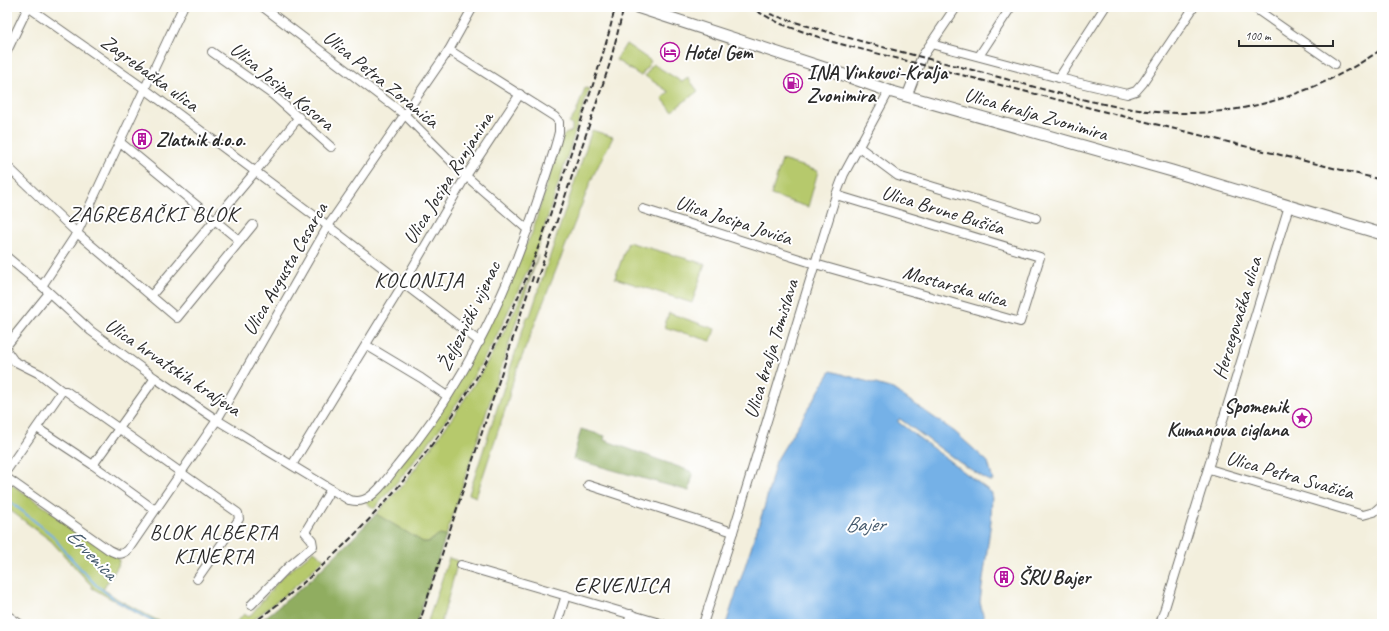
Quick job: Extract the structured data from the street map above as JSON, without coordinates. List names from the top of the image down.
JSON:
{
  "streets": {
    "main road": ["Ulica kralja Zvonimira"],
    "street": [
      "Zagrebačka ulica",
      "Ulica Petra Zoranića",
      "Ulica Josipa Kosora",
      "Ulica Josipa Runjanina",
      "Ulica Brune Bušića",
      "Ulica Josipa Jovića",
      "Ulica Augusta Cesarca",
      "Mostarska ulica",
      "Željeznički vijenac",
      "Hercegovačka ulica",
      "Ulica kralja Tomislava",
      "Ulica hrvatskih kraljeva",
      "Ulica Petra Svačića"
    ]
  },
  "crossings": [
    ["Zagrebačka ulica", "Ulica Josipa Runjanina"],
    ["Zagrebačka ulica", "Ulica Augusta Cesarca"],
    ["Zagrebačka ulica", "Željeznički vijenac"],
    ["Ulica Petra Zoranića", "Ulica Josipa Runjanina"],
    ["Ulica Petra Zoranića", "Ulica Augusta Cesarca"],
    ["Ulica Petra Zoranića", "Željeznički vijenac"],
    ["Ulica kralja Zvonimira", "Hercegovačka ulica"],
    ["Ulica kralja Zvonimira", "Ulica kralja Tomislava"],
    ["Ulica Josipa Runjanina", "Željeznički vijenac"],
    ["Ulica Josipa Runjanina", "Ulica hrvatskih kraljeva"],
    ["Ulica Brune Bušića", "Mostarska ulica"],
    ["Ulica Brune Bušića", "Ulica kralja Tomislava"],
    ["Ulica Josipa Jovića", "Mostarska ulica"],
    ["Ulica Josipa Jovića", "Ulica kralja Tomislava"],
    ["Ulica Augusta Cesarca", "Ulica hrvatskih kraljeva"],
    ["Mostarska ulica", "Ulica kralja Tomislava"],
    ["Željeznički vijenac", "Ulica hrvatskih kraljeva"],
    ["Hercegovačka ulica", "Ulica Petra Svačića"]
  ],
  "districts": [
    "ZAGREBAČKI BLOK",
    "KOLONIJA",
    "BLOK ALBERTA KINERTA",
    "ERVENICA"
  ],
  "water": ["Bajer", "Ervenica"],
  "places": {
    "hotel": ["Hotel Gem"],
    "fuel station": ["INA Vinkovci-Kralja Zvonimira"],
    "building": ["Zlatnik d.o.o.", "ŠRU Bajer"],
    "place": ["Spomenik Kumanova ciglana"]
  },
  "scale_bar": "100 m"
}
